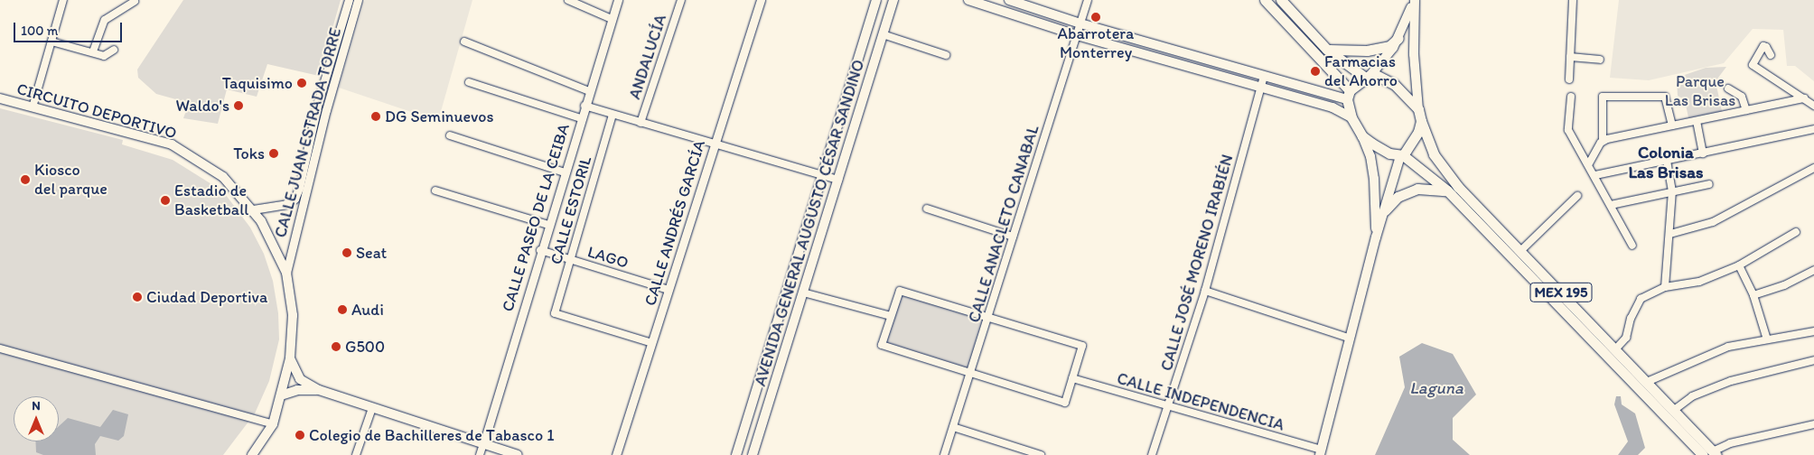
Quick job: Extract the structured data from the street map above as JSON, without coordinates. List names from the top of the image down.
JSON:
{
  "streets": {
    "main road": ["CIRCUITO DEPORTIVO", "AVENIDA GENERAL AUGUSTO CÉSAR SANDINO", "MEX 195"],
    "street": [
      "ANDALUCÍA",
      "CALLE JUAN ESTRADA TORRE",
      "CALLE ESTORIL",
      "CALLE PASEO DE LA CEIBA",
      "CALLE ANDRÉS GARCÍA",
      "CALLE ANACLETO CANABAL",
      "LAGO",
      "CALLE JOSÉ MORENO IRABIÉN",
      "CALLE INDEPENDENCIA"
    ]
  },
  "crossings": [
    ["CIRCUITO DEPORTIVO", "CALLE JUAN ESTRADA TORRE"],
    ["CALLE ESTORIL", "CALLE ANDRÉS GARCÍA"],
    ["CALLE ESTORIL", "LAGO"],
    ["CALLE PASEO DE LA CEIBA", "LAGO"],
    ["CALLE ANDRÉS GARCÍA", "LAGO"],
    ["CALLE JOSÉ MORENO IRABIÉN", "CALLE INDEPENDENCIA"]
  ],
  "districts": ["Colonia Las Brisas"],
  "water": ["Laguna"],
  "parks": ["Parque Las Brisas"],
  "places": [
    "Abarrotera Monterrey",
    "Farmacias del Ahorro",
    "Taquisimo",
    "Waldo's",
    "DG Seminuevos",
    "Toks",
    "Kiosco del parque",
    "Estadio de Basketball",
    "Seat",
    "Ciudad Deportiva",
    "Audi",
    "G500",
    "Colegio de Bachilleres de Tabasco 1"
  ],
  "scale_bar": "100 m",
  "north": "top"
}
